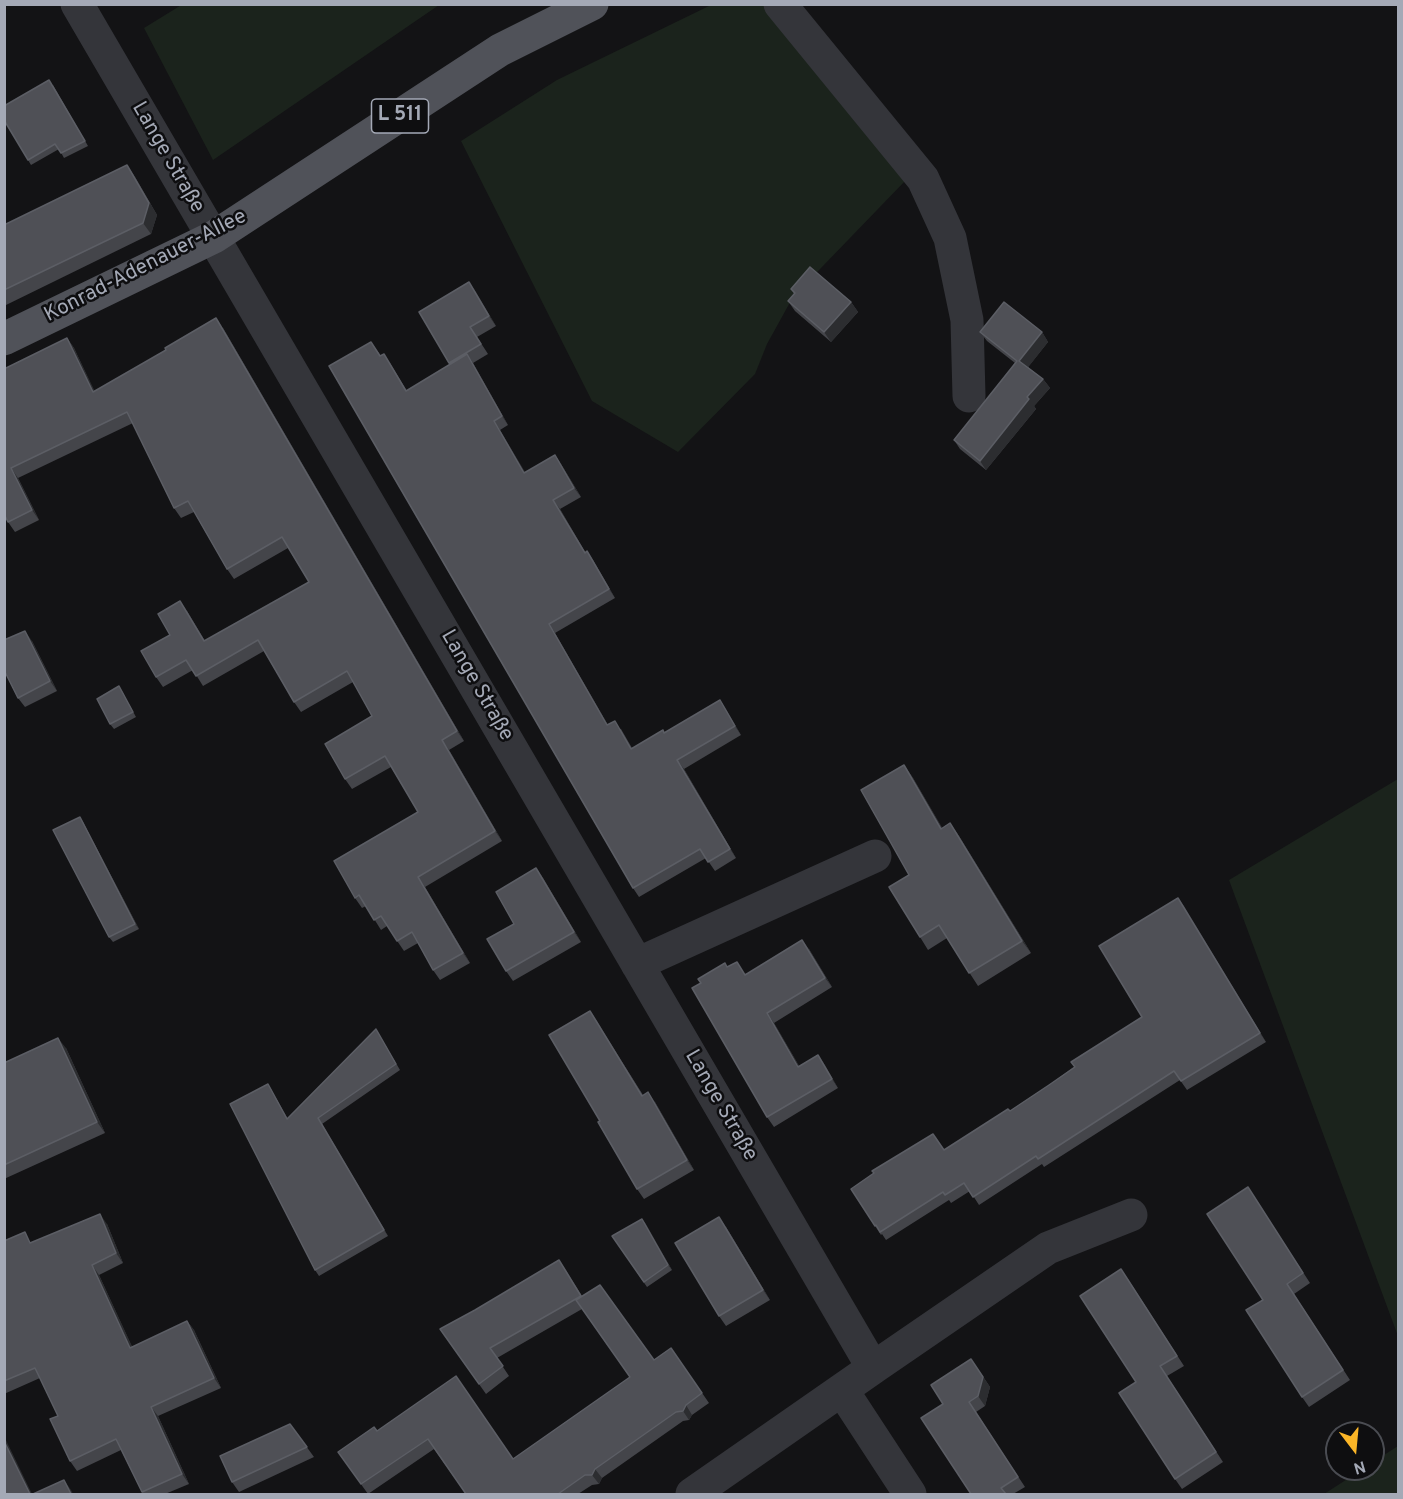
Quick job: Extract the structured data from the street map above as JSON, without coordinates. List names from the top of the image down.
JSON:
{
  "streets": {
    "main road": ["L 511", "Konrad-Adenauer-Allee"],
    "street": ["Lange Straße"]
  },
  "crossings": [
    ["Lange Straße", "Konrad-Adenauer-Allee"]
  ],
  "north": "bottom"
}
